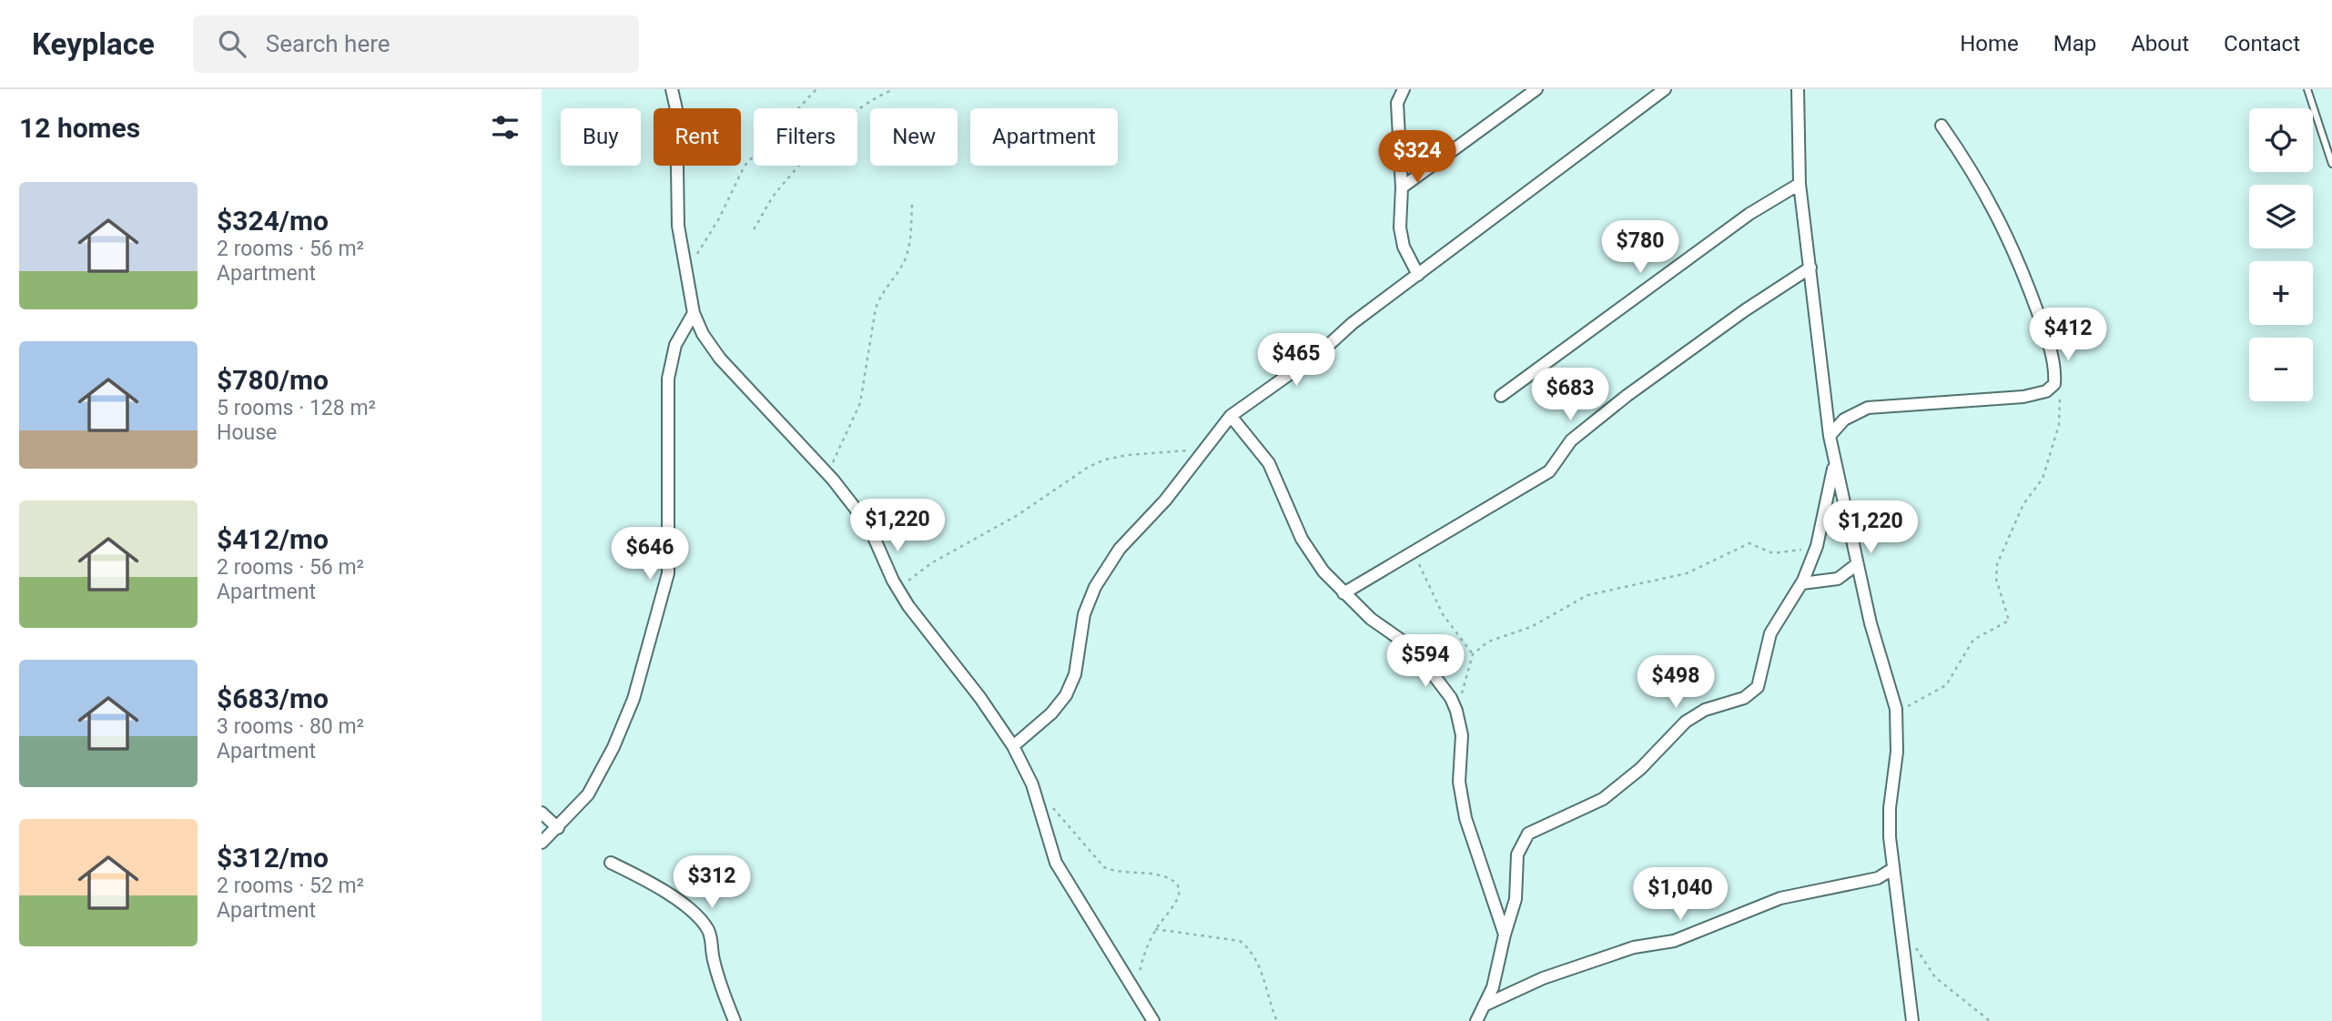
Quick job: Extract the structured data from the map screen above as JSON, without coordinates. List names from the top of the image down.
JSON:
{
  "page": {
    "header": "Keyplace",
    "search": "Search here",
    "nav": [
      "Home",
      "Map",
      "About",
      "Contact"
    ],
    "heading": "12 homes",
    "map_buttons": ["+", "−"],
    "chip": [
      "Buy",
      "Rent",
      "Filters",
      "New",
      "Apartment"
    ],
    "price": [
      "$324",
      "$780",
      "$412",
      "$465",
      "$683",
      "$1,220",
      "$1,220",
      "$646",
      "$594",
      "$498",
      "$312",
      "$1,040"
    ],
    "list": [
      {
        "name": "$324/mo",
        "note": "2 rooms · 56 m² · Apartment"
      },
      {
        "name": "$780/mo",
        "note": "5 rooms · 128 m² · House"
      },
      {
        "name": "$412/mo",
        "note": "2 rooms · 56 m² · Apartment"
      },
      {
        "name": "$683/mo",
        "note": "3 rooms · 80 m² · Apartment"
      },
      {
        "name": "$312/mo",
        "note": "2 rooms · 52 m² · Apartment"
      }
    ]
  }
}
